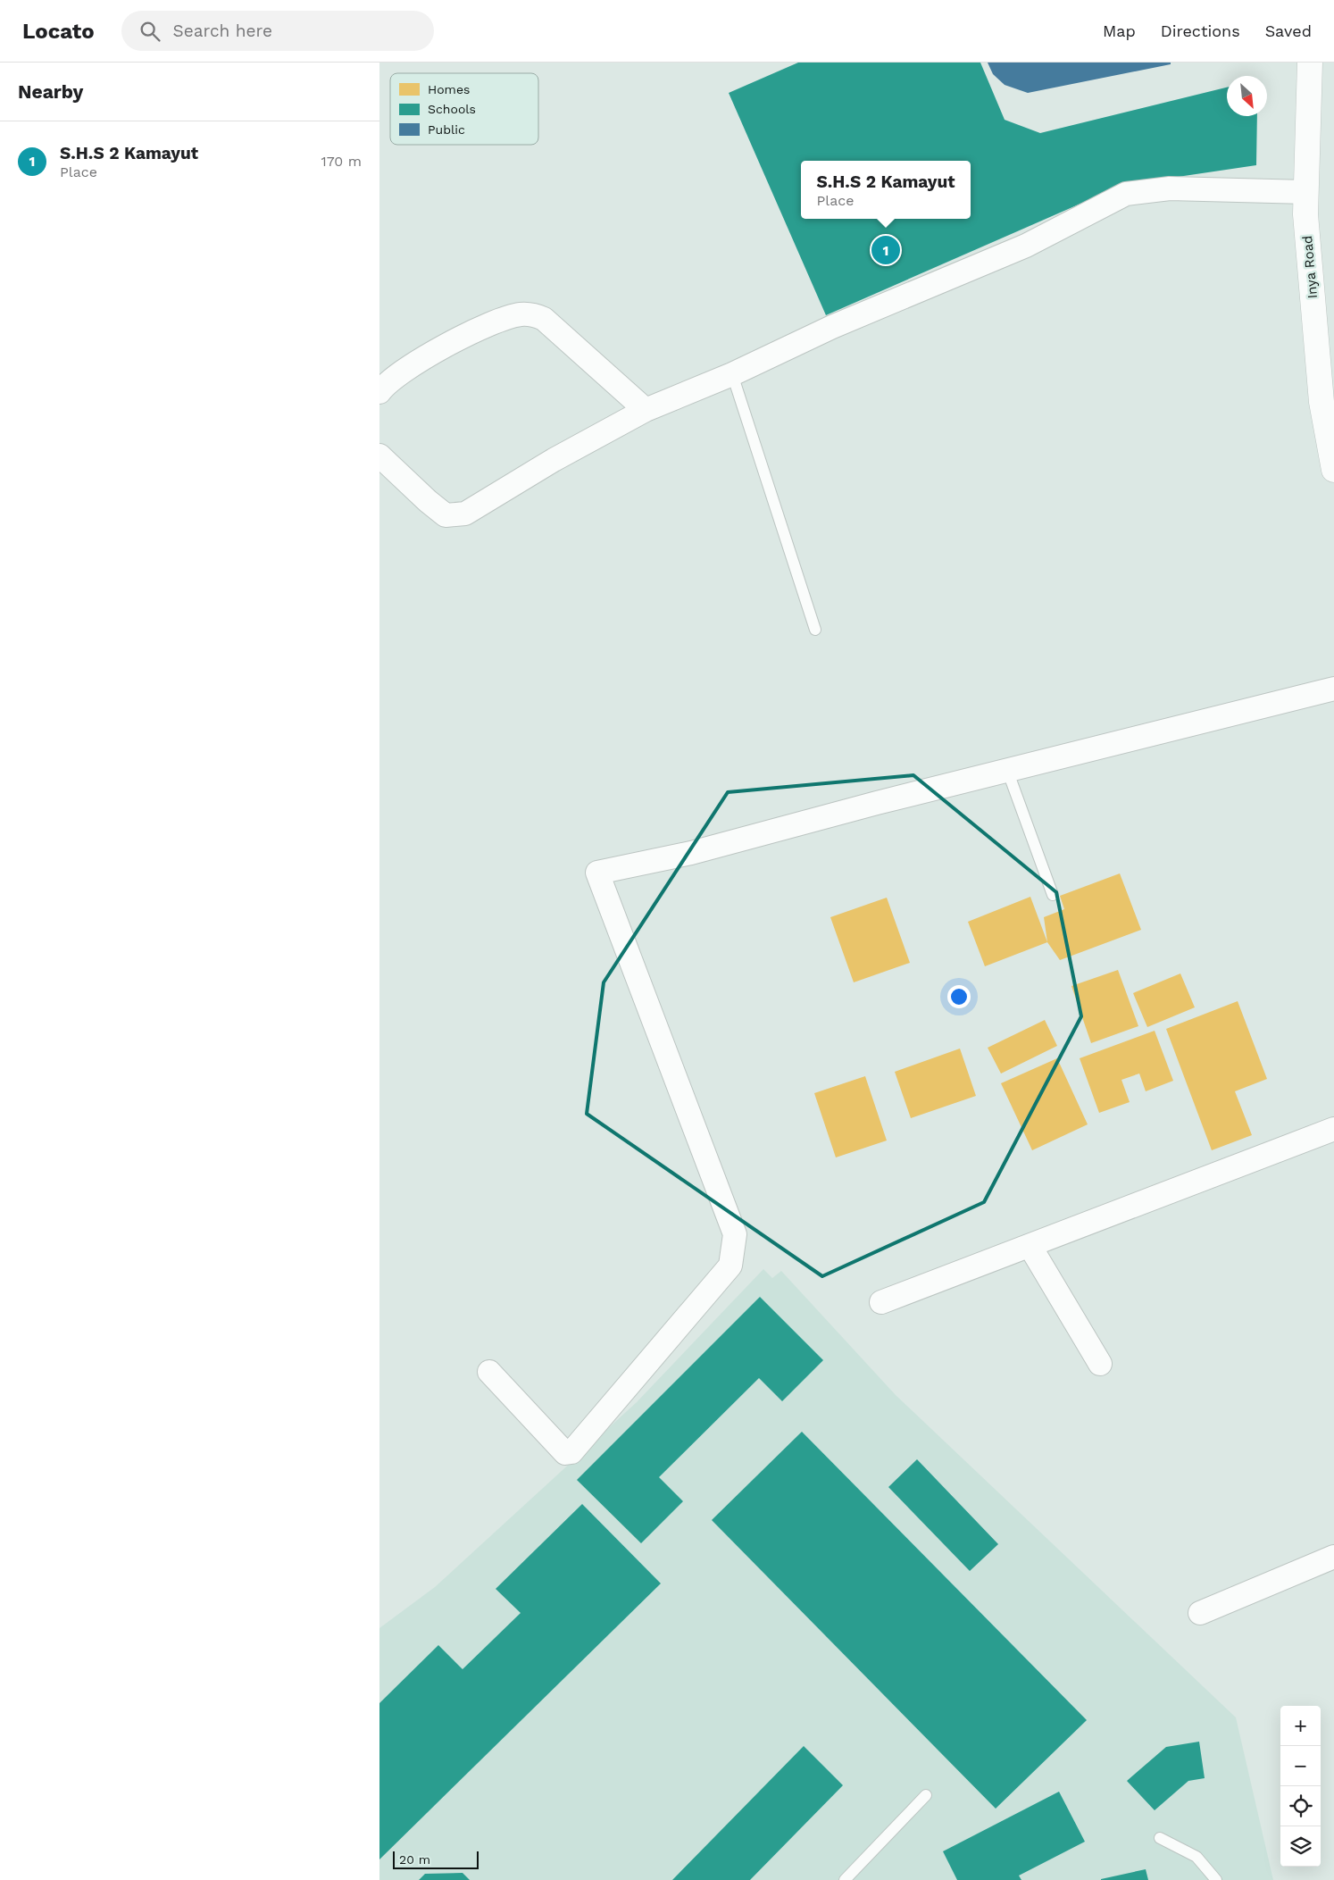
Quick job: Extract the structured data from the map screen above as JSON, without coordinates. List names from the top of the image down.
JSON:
{
  "streets": {
    "main road": ["Inya Road"]
  },
  "legend": ["Homes", "Schools", "Public"],
  "scale_bar": "20 m",
  "north": "bottom right",
  "page": {
    "header": "Locato",
    "search": "Search here",
    "nav": ["Map", "Directions", "Saved"],
    "heading": "Nearby",
    "list": [
      {
        "mark": "1",
        "name": "S.H.S 2 Kamayut",
        "note": "Place",
        "value": "170 m"
      }
    ],
    "popup": ["S.H.S 2 Kamayut", "Place"],
    "pins": "1",
    "map_buttons": ["+", "−"],
    "scale": "20 m"
  }
}
